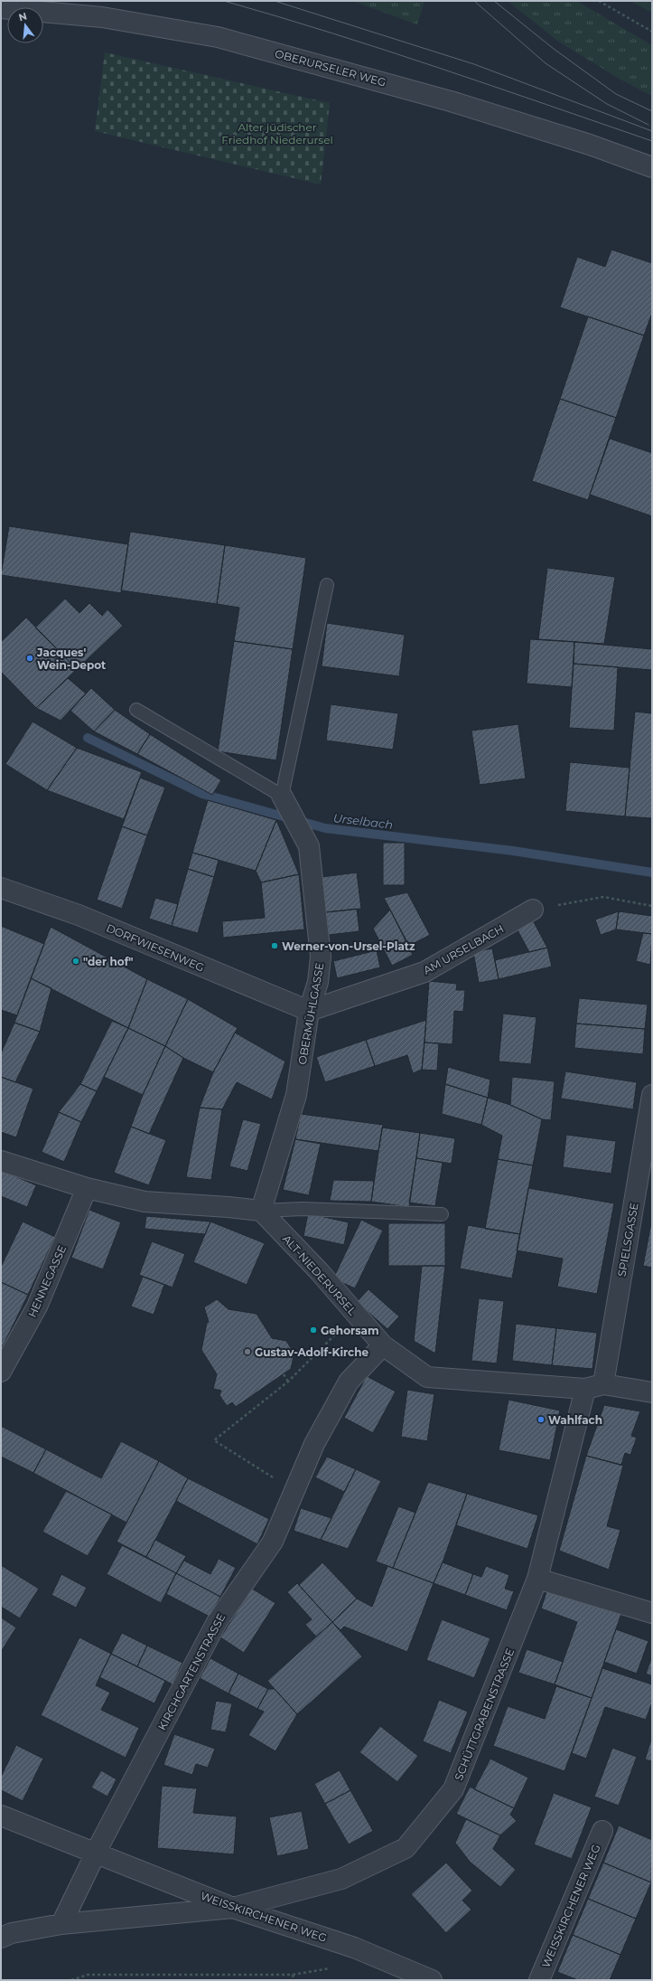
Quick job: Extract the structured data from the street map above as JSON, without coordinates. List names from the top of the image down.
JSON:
{
  "streets": {
    "street": [
      "OBERURSELER WEG",
      "DORFWIESENWEG",
      "AM URSELBACH",
      "OBERMÜHLGASSE",
      "SPIELSGASSE",
      "ALT-NIEDERURSEL",
      "HENNEGASSE",
      "KIRCHGARTENSTRASSE",
      "SCHÜTTGRABENSTRASSE",
      "WEISSKIRCHENER WEG"
    ]
  },
  "crossings": [
    ["DORFWIESENWEG", "AM URSELBACH"],
    ["DORFWIESENWEG", "OBERMÜHLGASSE"],
    ["AM URSELBACH", "OBERMÜHLGASSE"],
    ["OBERMÜHLGASSE", "ALT-NIEDERURSEL"],
    ["SPIELSGASSE", "ALT-NIEDERURSEL"],
    ["SPIELSGASSE", "SCHÜTTGRABENSTRASSE"],
    ["ALT-NIEDERURSEL", "KIRCHGARTENSTRASSE"],
    ["ALT-NIEDERURSEL", "SCHÜTTGRABENSTRASSE"],
    ["KIRCHGARTENSTRASSE", "WEISSKIRCHENER WEG"],
    ["SCHÜTTGRABENSTRASSE", "WEISSKIRCHENER WEG"]
  ],
  "water": ["Urselbach"],
  "parks": ["Alter jüdischer Friedhof Niederursel"],
  "places": [
    "Jacques' Wein-Depot",
    "Werner-von-Ursel-Platz",
    "\"der hof\"",
    "Gehorsam",
    "Gustav-Adolf-Kirche",
    "Wahlfach"
  ],
  "north": "top"
}
